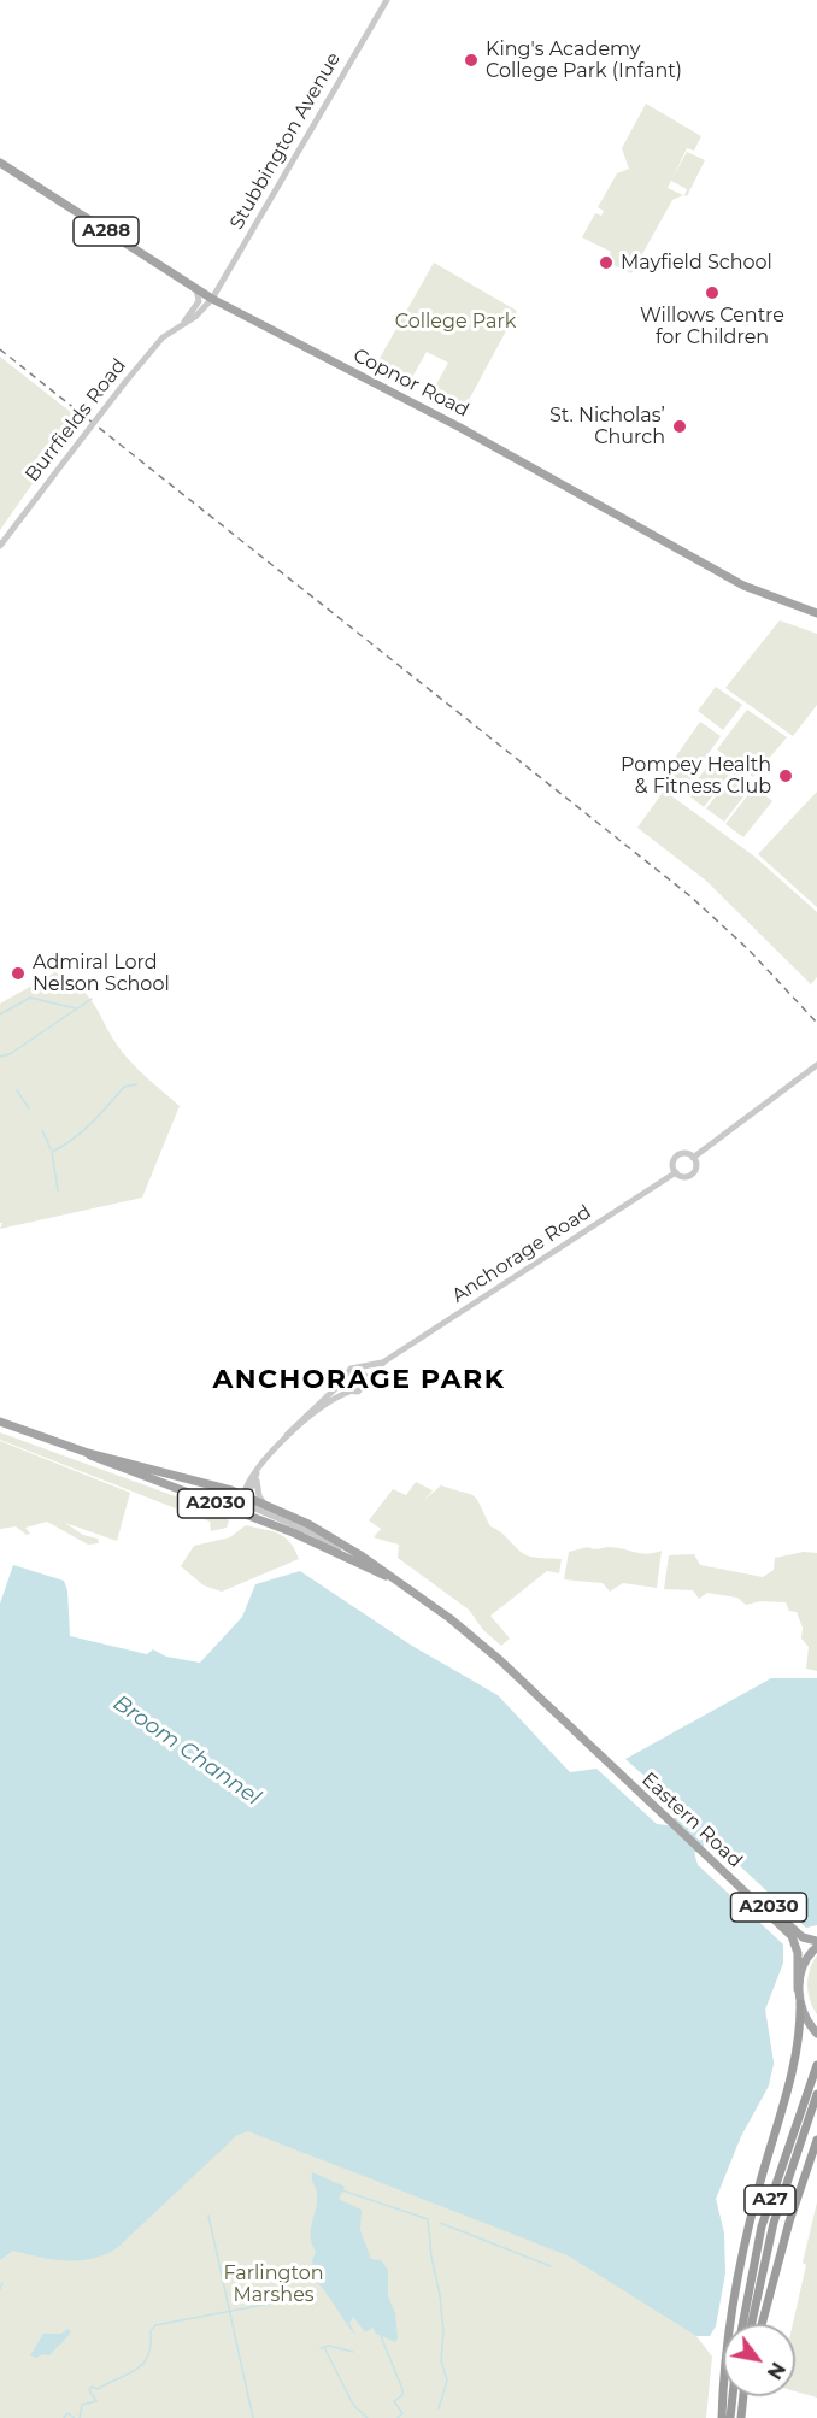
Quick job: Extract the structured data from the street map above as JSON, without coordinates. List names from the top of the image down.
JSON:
{
  "streets": {
    "highway": ["A27"],
    "main road": [
      "A288",
      "Copnor Road",
      "A2030",
      "Eastern Road"
    ],
    "street": ["Stubbington Avenue", "Burrfields Road", "Anchorage Road"]
  },
  "crossings": [
    ["Stubbington Avenue", "Copnor Road"],
    ["Stubbington Avenue", "Burrfields Road"],
    ["Copnor Road", "Burrfields Road"]
  ],
  "districts": ["ANCHORAGE PARK"],
  "water": ["Broom Channel"],
  "parks": ["College Park", "Farlington Marshes"],
  "places": [
    "King's Academy College Park (Infant)",
    "Mayfield School",
    "Willows Centre for Children",
    "St. Nicholas’ Church",
    "Pompey Health & Fitness Club",
    "Admiral Lord Nelson School"
  ],
  "north": "bottom right"
}
